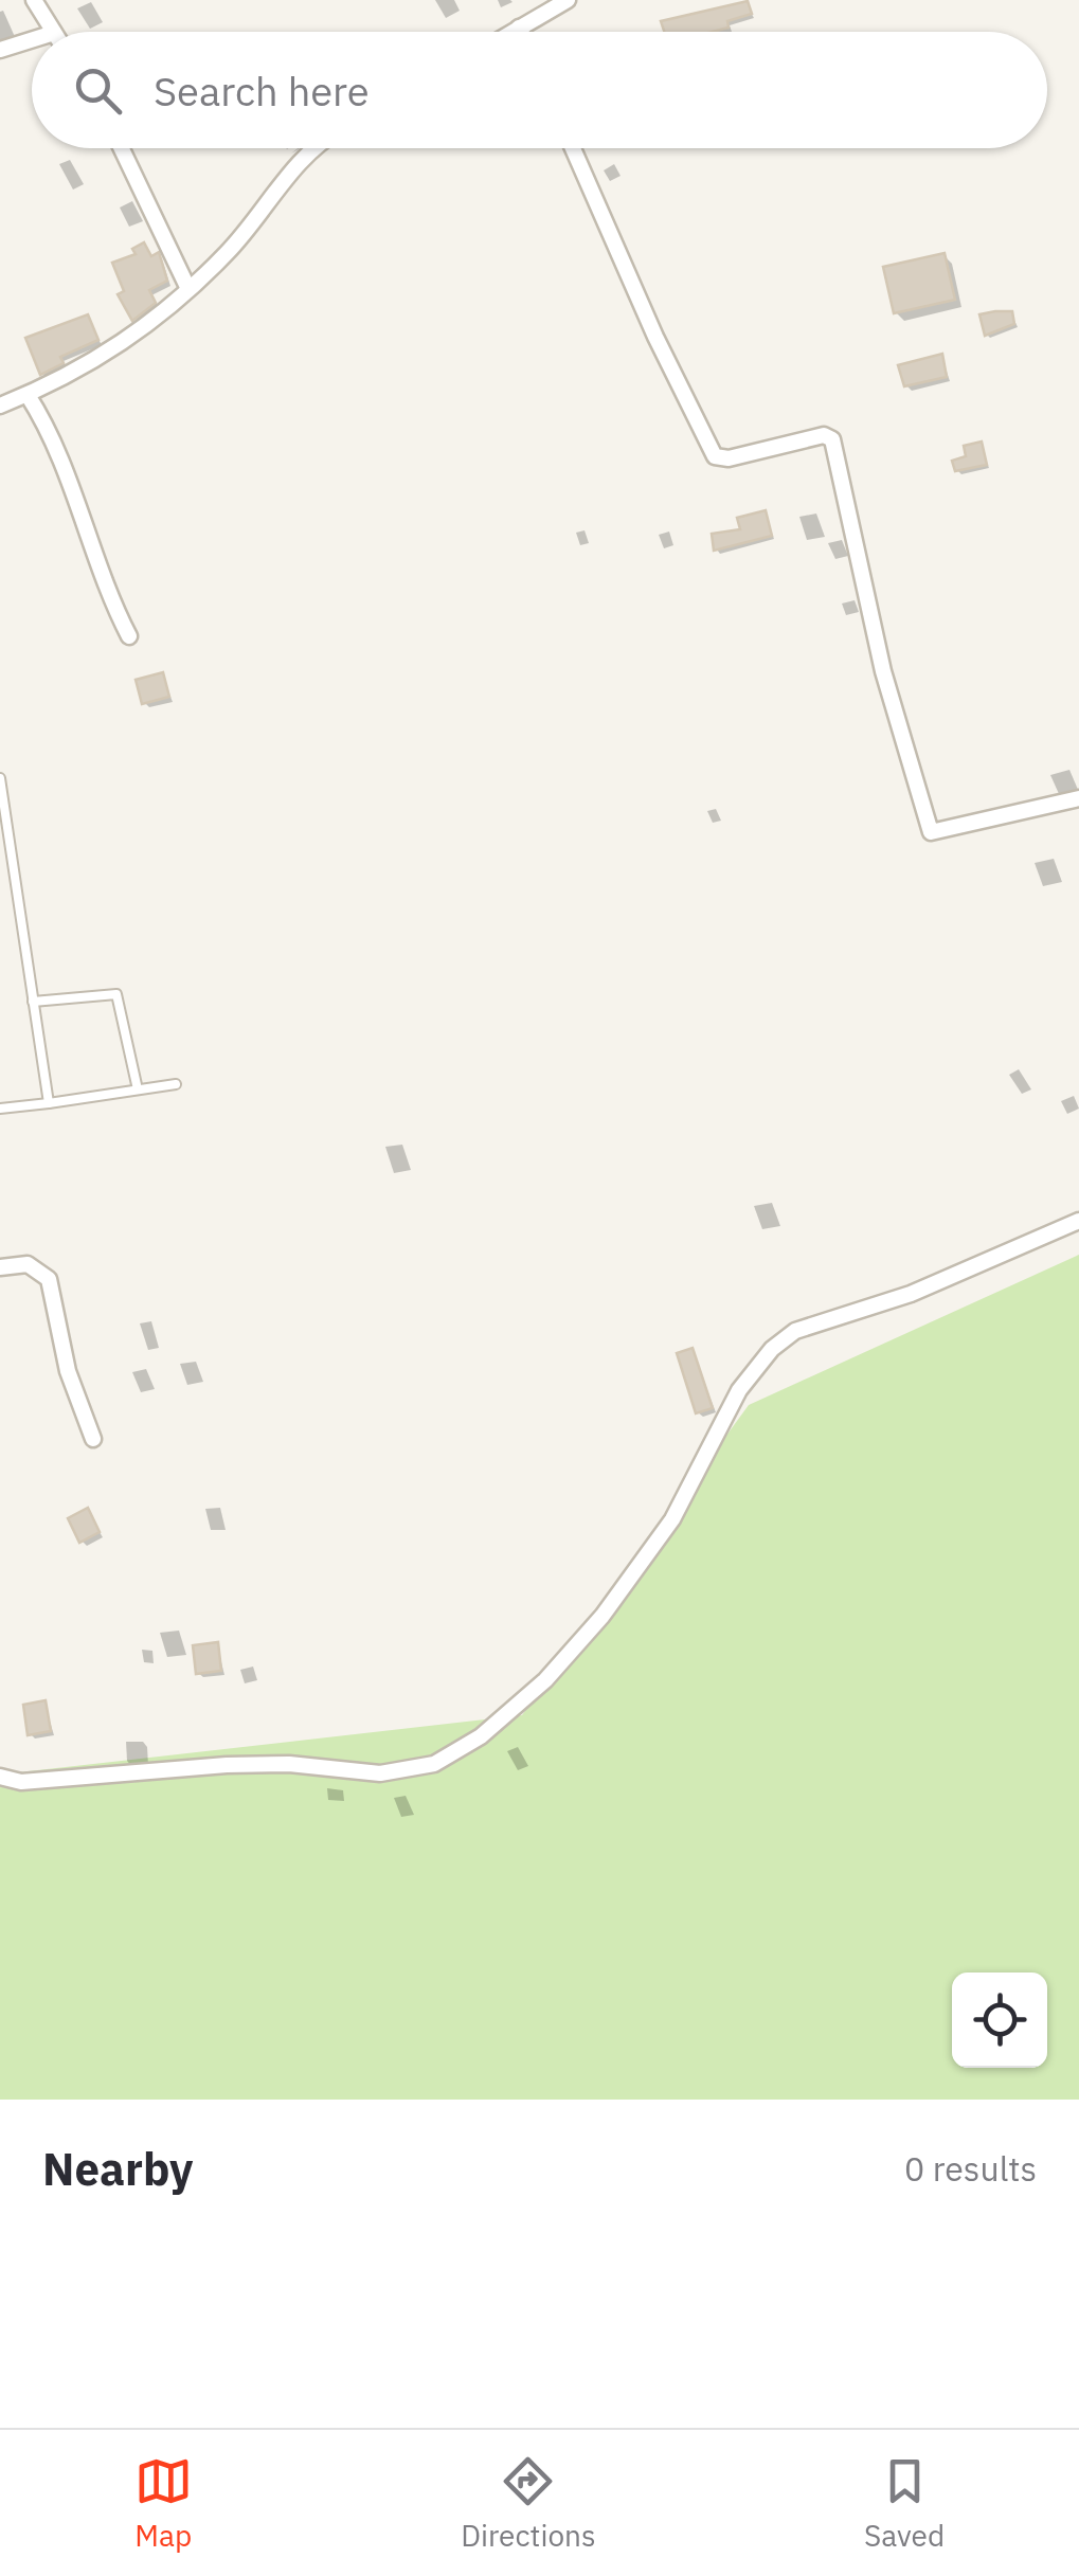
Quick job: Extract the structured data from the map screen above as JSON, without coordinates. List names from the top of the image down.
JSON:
{
  "page": {
    "search": "Search here",
    "heading": ["Nearby", "0 results"],
    "nav": ["Map", "Directions", "Saved"]
  }
}
